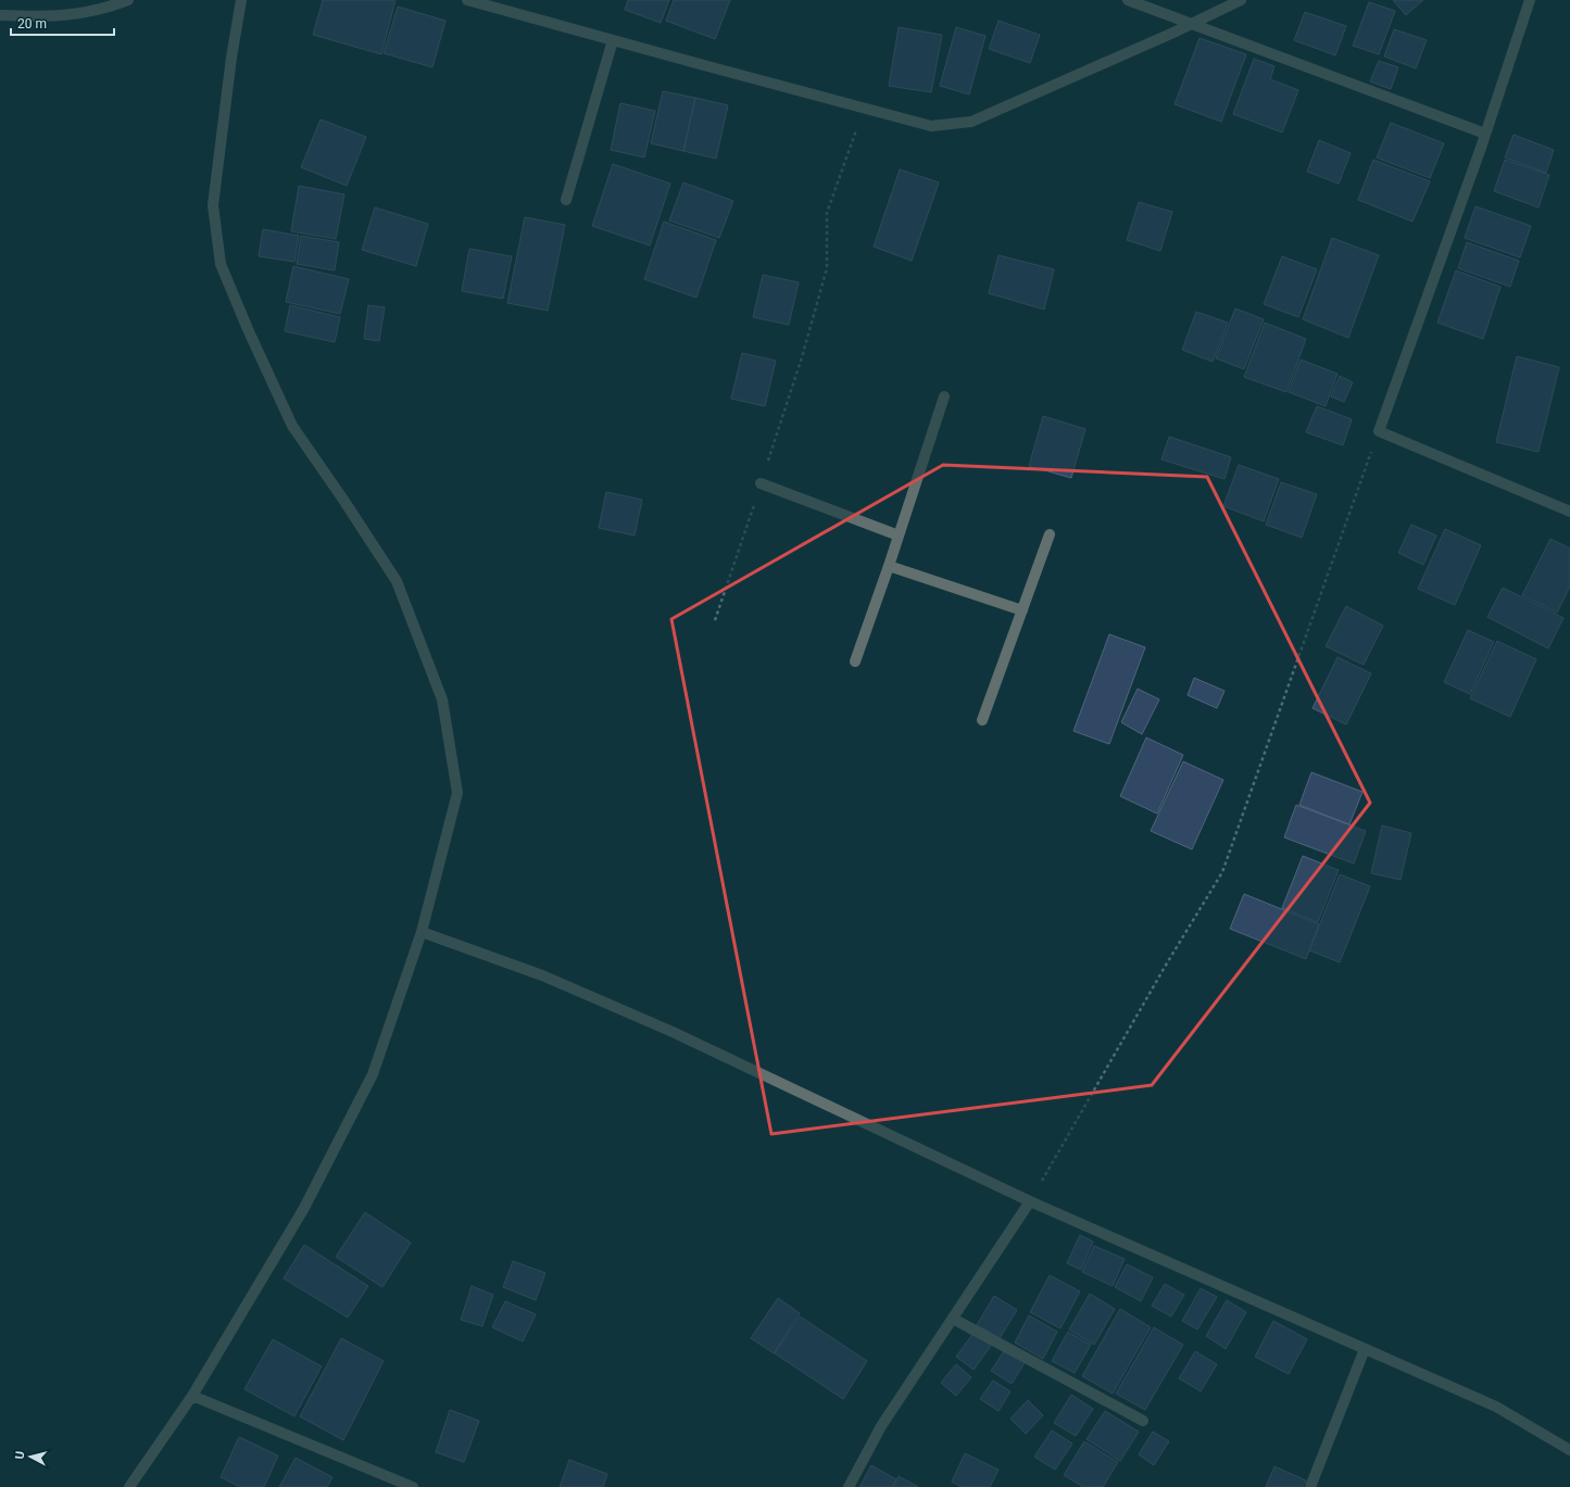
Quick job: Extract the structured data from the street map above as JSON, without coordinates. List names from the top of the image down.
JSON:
{
  "scale_bar": "20 m",
  "north": "left"
}
